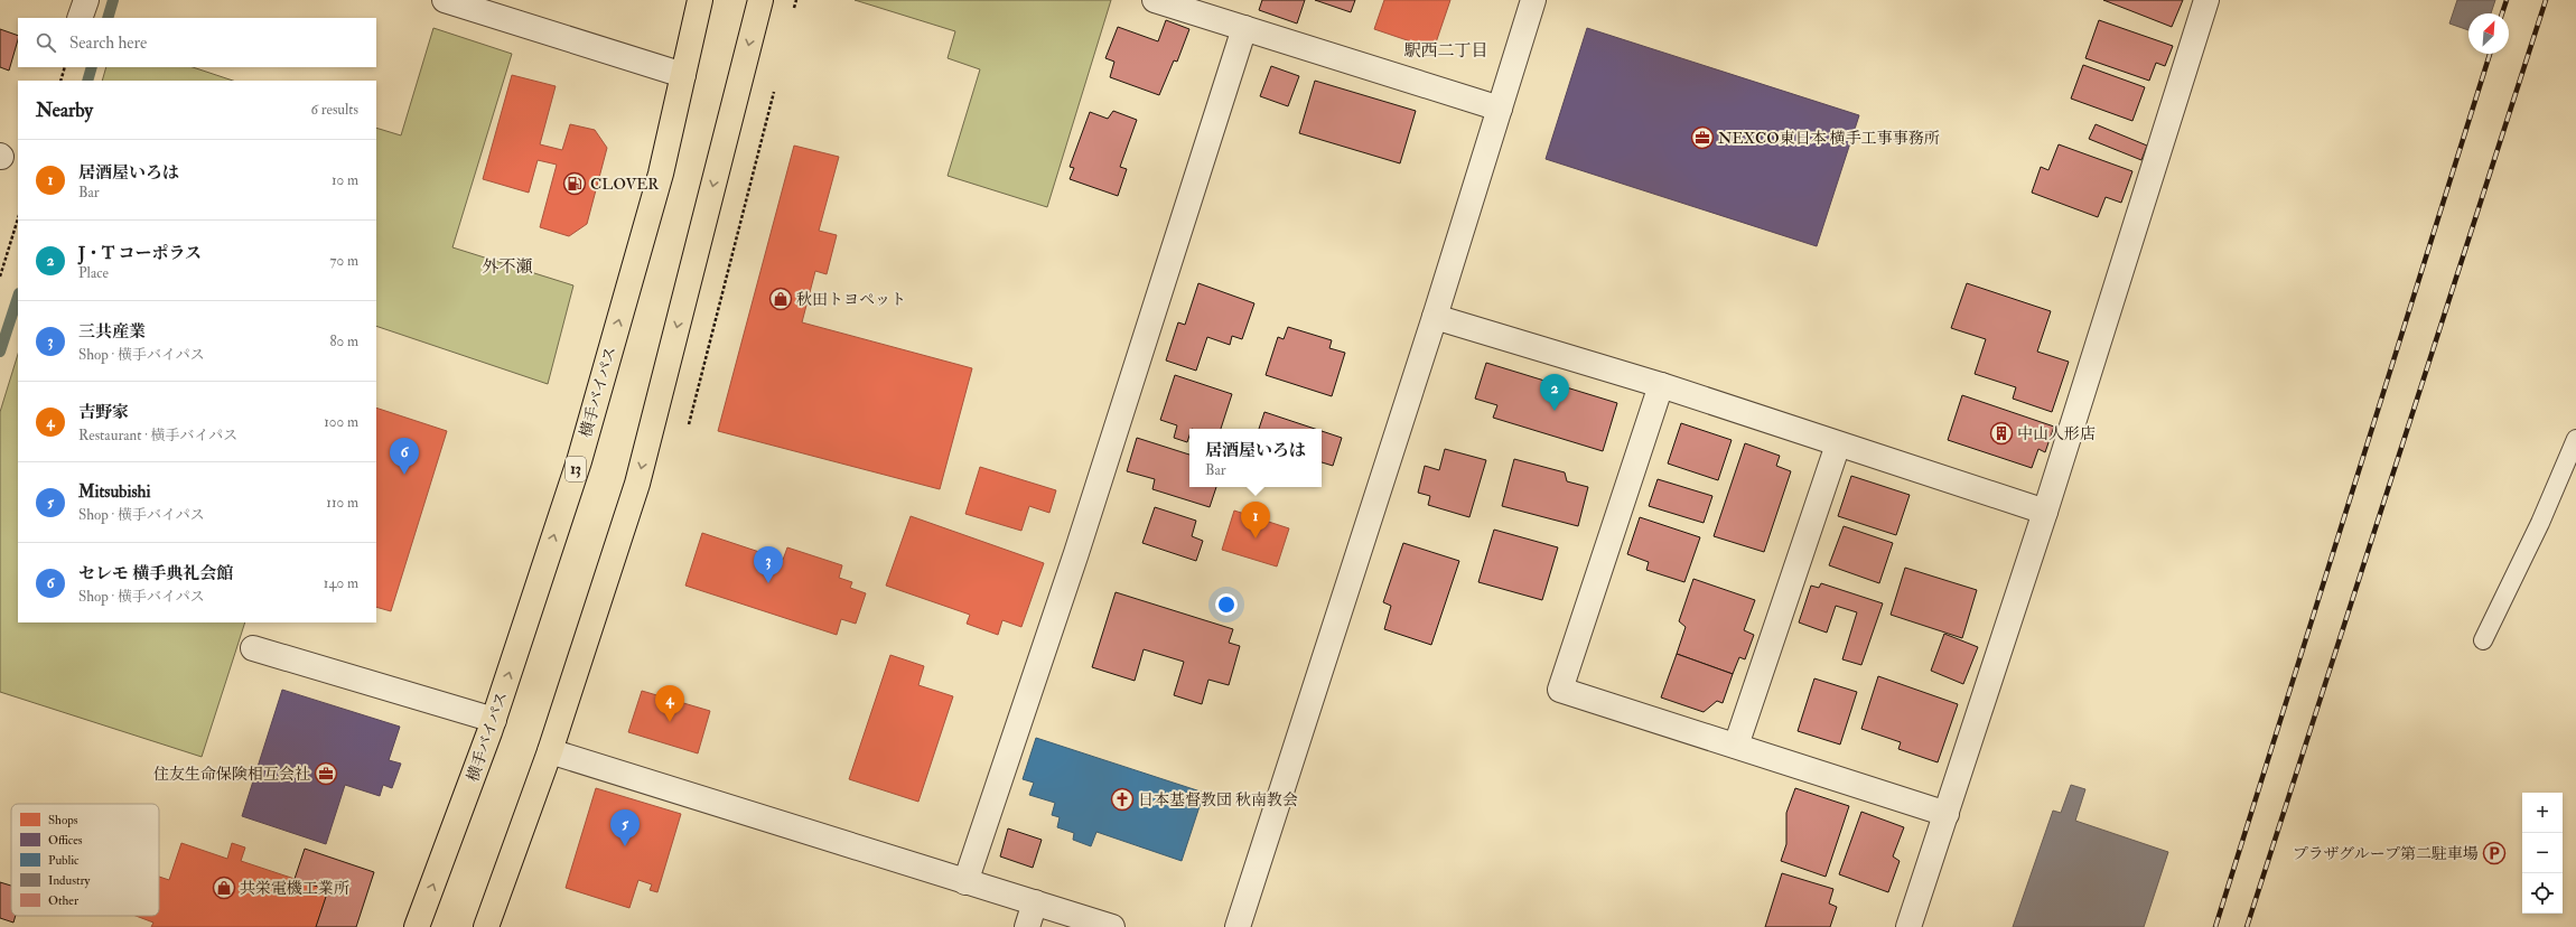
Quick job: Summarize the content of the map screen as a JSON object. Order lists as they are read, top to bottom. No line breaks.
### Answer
{"streets":{"highway":["横手バイパス","13"]},"districts":["駅西二丁目","外不瀬"],"places":{"office":["NEXCO東日本 横手工事事務所","住友生命保険相互会社"],"fuel station":["CLOVER"],"shop":["秋田トヨペット","共栄電機工業所"],"building":["中山人形店"],"church":["日本基督教団 秋南教会"],"parking":["プラザグループ第二駐車場"]},"legend":["Shops","Offices","Public","Industry","Other"],"north":"top right","page":{"search":"Search here","heading":["Nearby","6 results"],"list":[{"mark":"1","name":"居酒屋いろは","note":"Bar","value":"10 m"},{"mark":"2","name":"J・T コーポラス","note":"Place","value":"70 m"},{"mark":"3","name":"三共産業","note":"Shop · 横手バイパス","value":"80 m"},{"mark":"4","name":"吉野家","note":"Restaurant · 横手バイパス","value":"100 m"},{"mark":"5","name":"Mitsubishi","note":"Shop · 横手バイパス","value":"110 m"},{"mark":"6","name":"セレモ 横手典礼会館","note":"Shop · 横手バイパス","value":"140 m"}],"pins":["2","6","1","3","4","5"],"popup":["居酒屋いろは","Bar"],"map_buttons":["+","−"]}}
